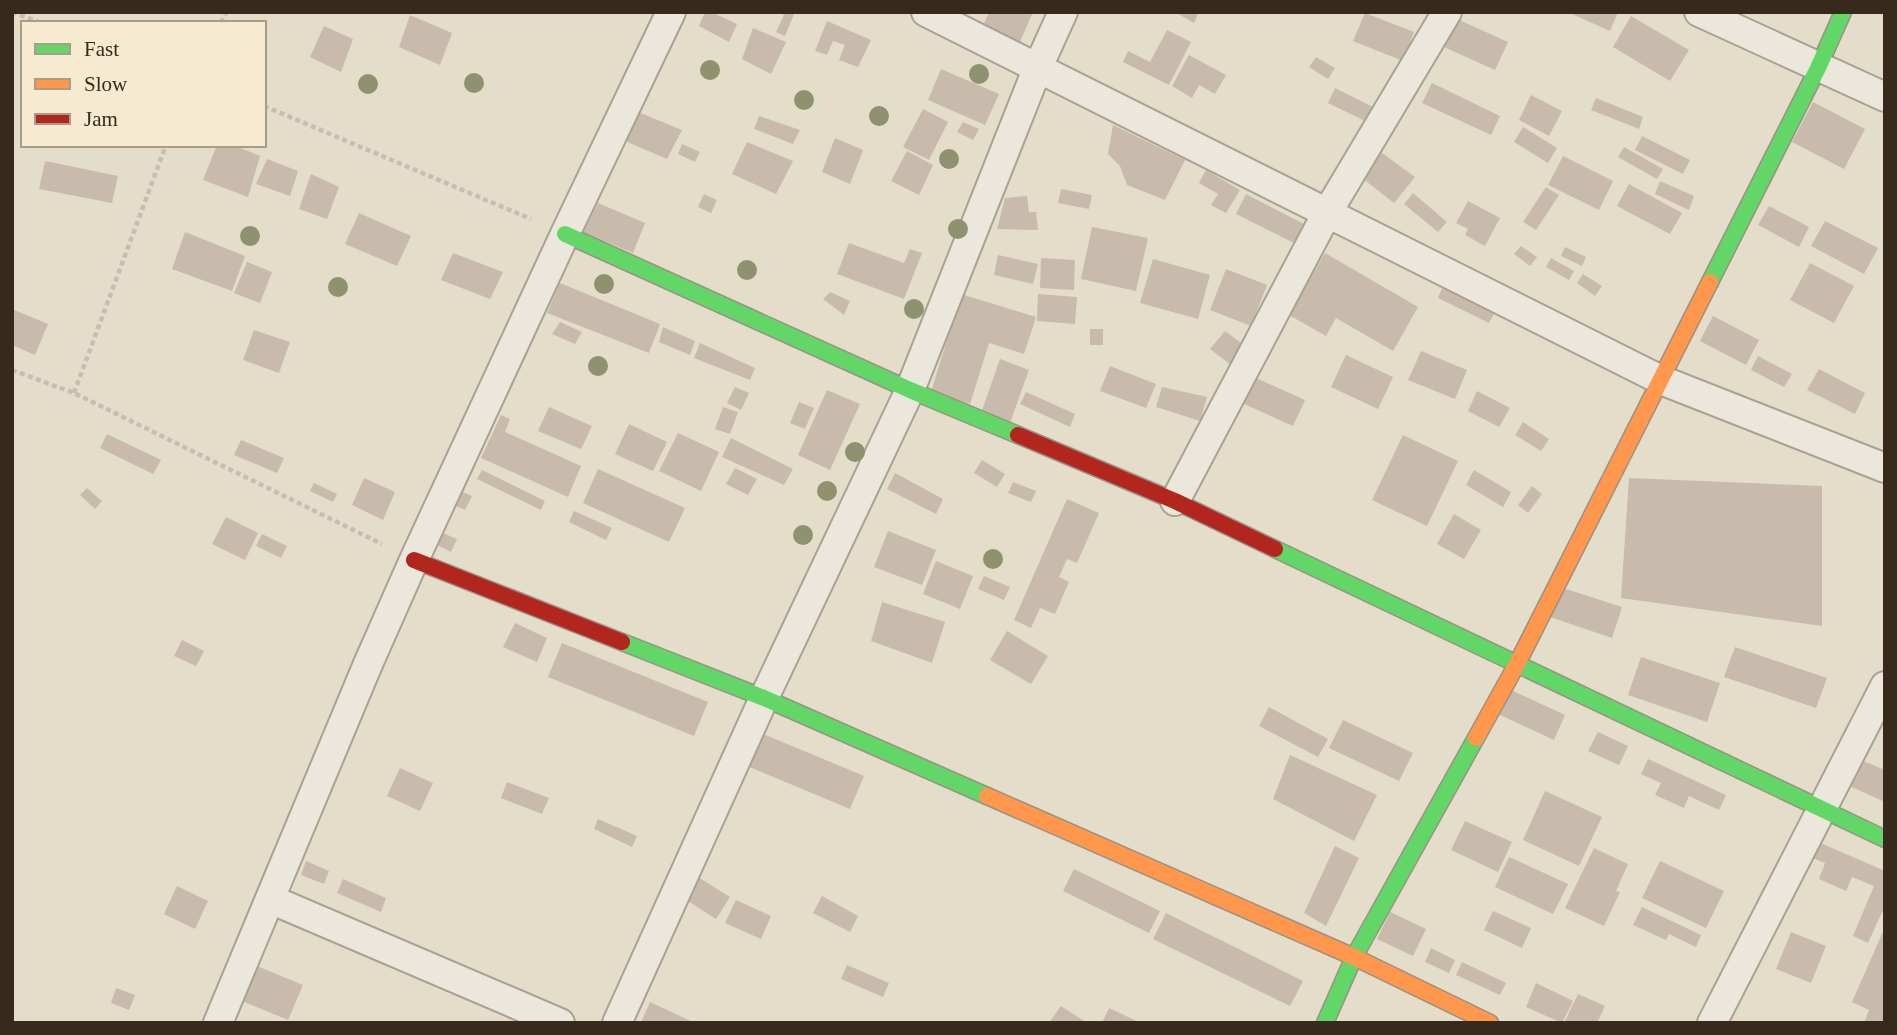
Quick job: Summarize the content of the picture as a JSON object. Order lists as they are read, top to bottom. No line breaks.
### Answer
{"legend":["Fast","Slow","Jam"]}
